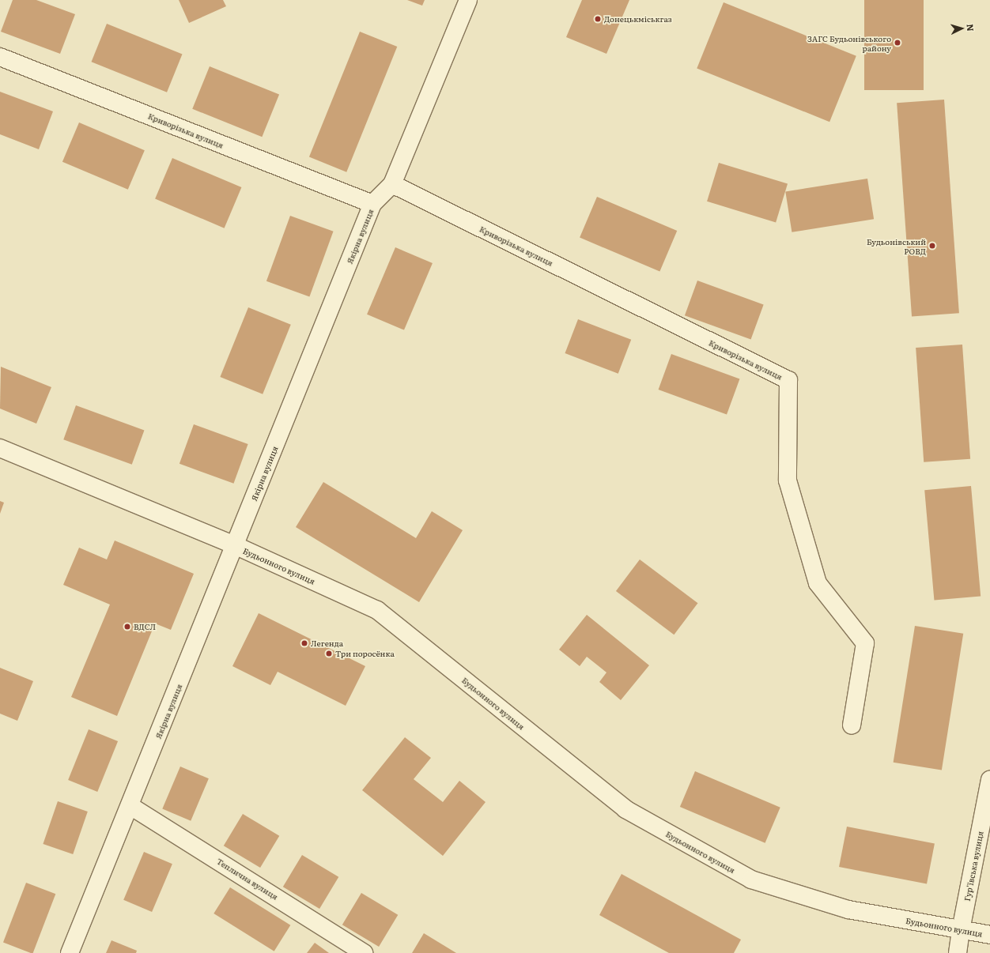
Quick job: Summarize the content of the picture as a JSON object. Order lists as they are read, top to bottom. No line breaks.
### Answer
{"streets":{"street":["Криворізька вулиця","Якірна вулиця","Будьонного вулиця","Гур’ївська вулиця","Теплична вулиця"]},"crossings":[["Криворізька вулиця","Якірна вулиця"],["Якірна вулиця","Будьонного вулиця"],["Якірна вулиця","Теплична вулиця"],["Будьонного вулиця","Гур’ївська вулиця"]],"places":["Донецькміськгаз","ЗАГС Будьонівського району","Будьонівський РОВД","ВДСЛ","Легенда","Три поросёнка"],"north":"right"}
